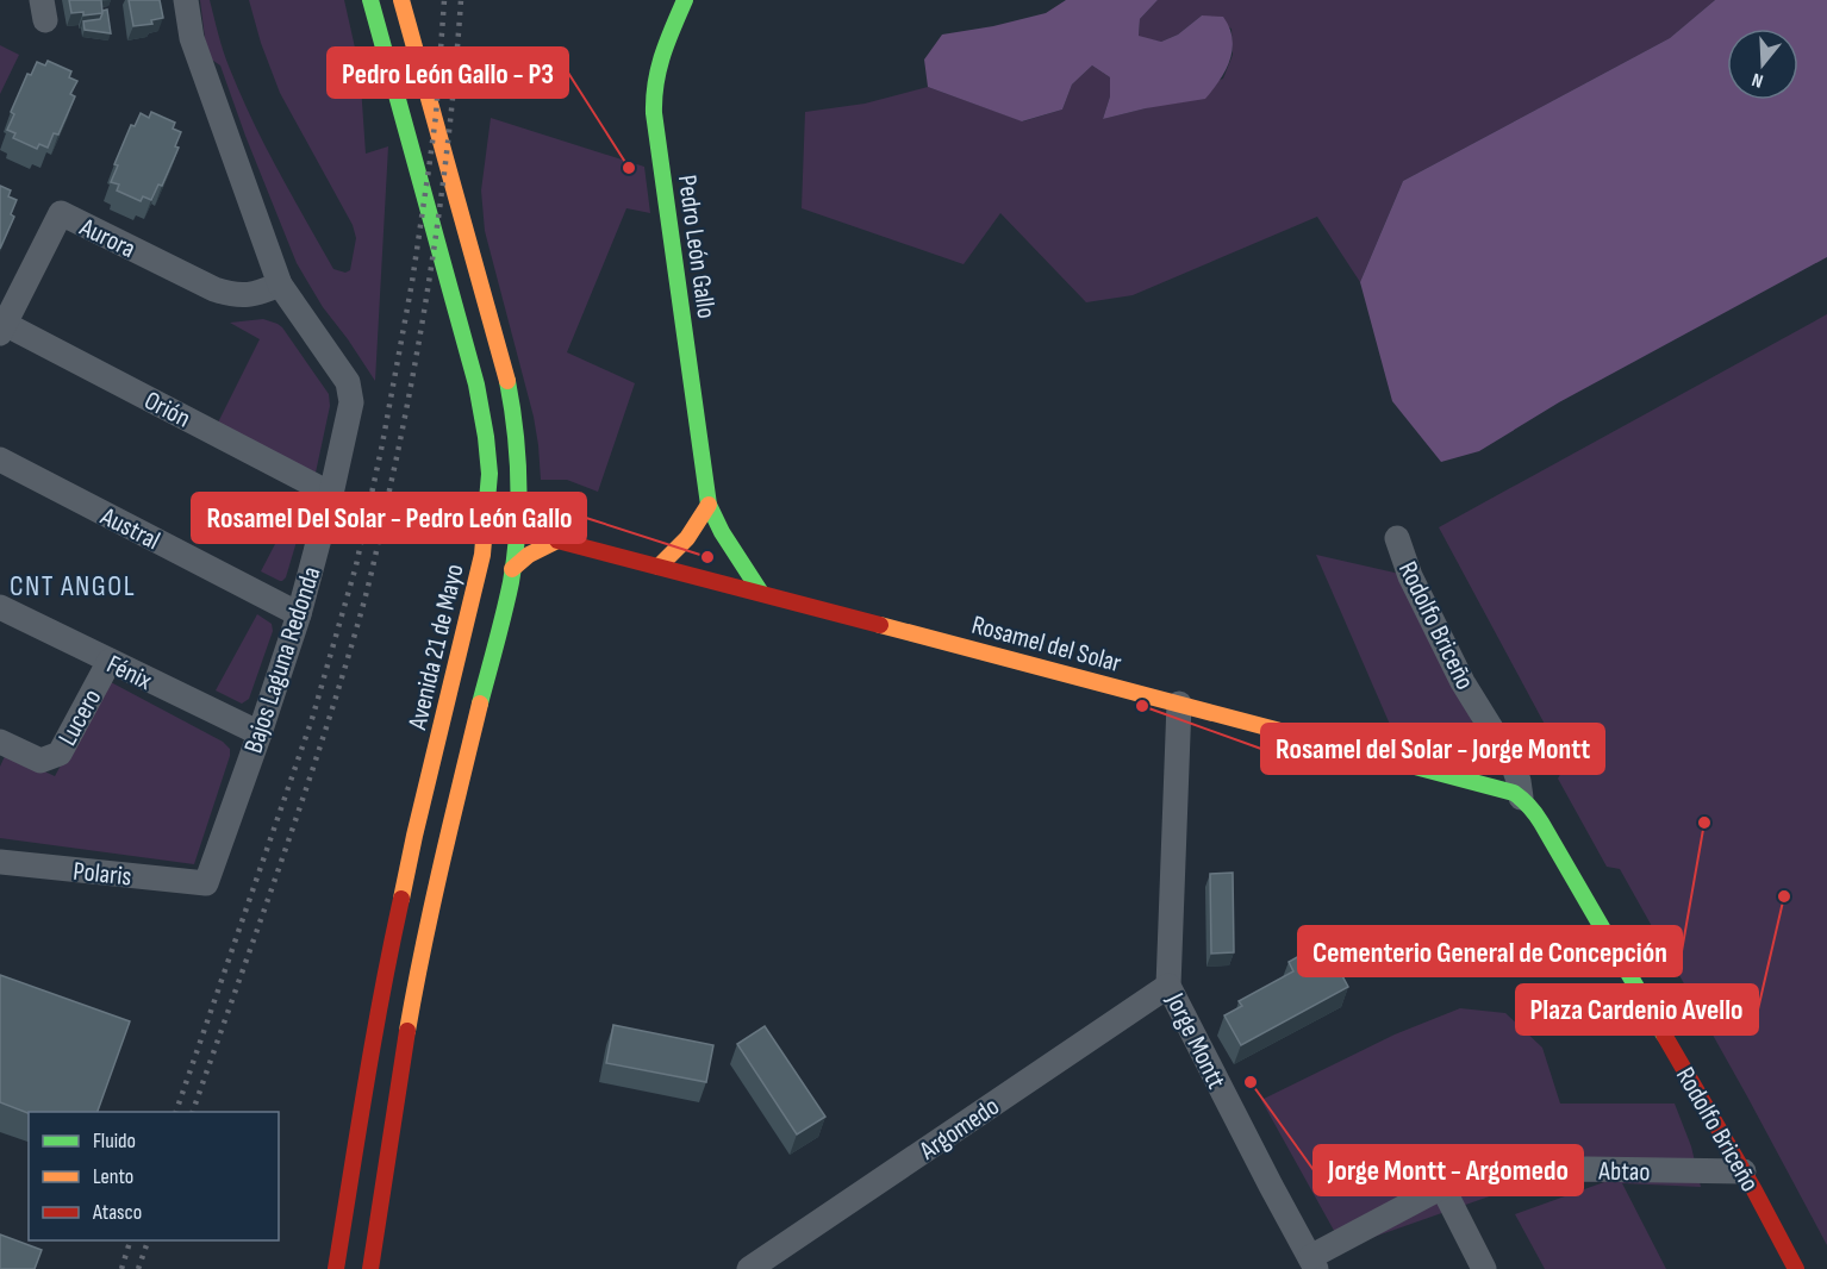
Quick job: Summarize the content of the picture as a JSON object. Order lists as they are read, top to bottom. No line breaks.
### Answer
{"streets":{"main road":["Pedro León Gallo","Rodolfo Briceño","Rosamel del Solar","Avenida 21 de Mayo"],"street":["Aurora","Orión","Austral","Bajos Laguna Redonda","Fénix","Lucero","Polaris","Jorge Montt","Argomedo","Abtao"]},"crossings":[["Aurora","Orión"],["Aurora","Bajos Laguna Redonda"],["Pedro León Gallo","Rosamel del Solar"],["Orión","Bajos Laguna Redonda"],["Austral","Bajos Laguna Redonda"],["Rodolfo Briceño","Rosamel del Solar"],["Rodolfo Briceño","Abtao"],["Rosamel del Solar","Jorge Montt"],["Bajos Laguna Redonda","Fénix"],["Bajos Laguna Redonda","Polaris"],["Fénix","Lucero"],["Jorge Montt","Argomedo"],["Jorge Montt","Abtao"]],"districts":["CNT ANGOL"],"places":["Pedro León Gallo - P3","Rosamel Del Solar - Pedro León Gallo","Rosamel del Solar - Jorge Montt","Cementerio General de Concepción","Plaza Cardenio Avello","Jorge Montt - Argomedo"],"legend":["Fluido","Lento","Atasco"],"north":"bottom"}
